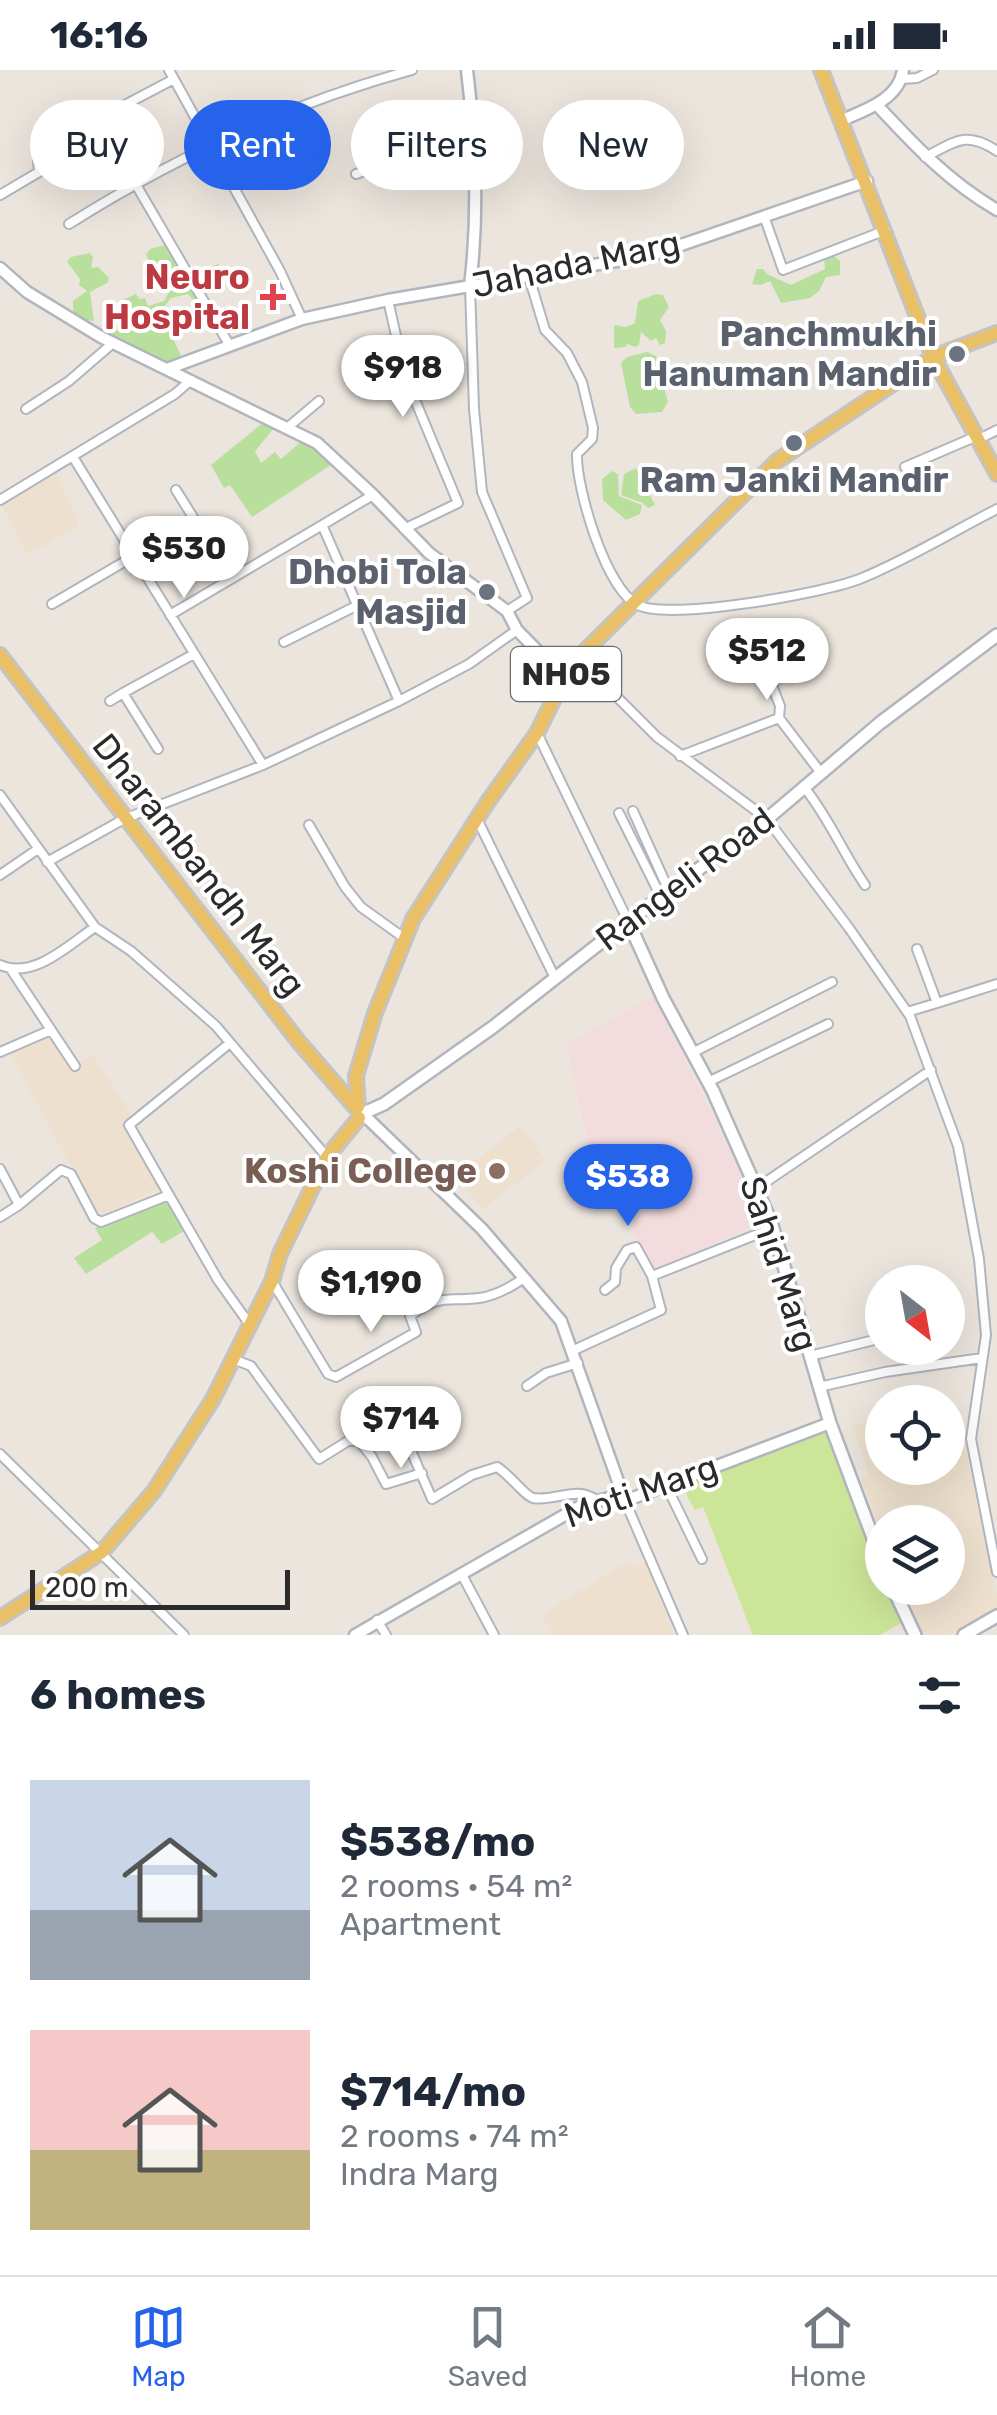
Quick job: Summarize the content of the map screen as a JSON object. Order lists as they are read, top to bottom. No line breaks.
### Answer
{"streets":{"main road":["NH05","Dharambandh Marg","Rangeli Road","Sahid Marg"],"street":["Jahada Marg","Moti Marg"]},"crossings":[["NH05","Dharambandh Marg"],["NH05","Rangeli Road"],["Dharambandh Marg","Rangeli Road"],["Rangeli Road","Sahid Marg"],["Sahid Marg","Moti Marg"]],"places":{"health":["Neuro Hospital"],"other":["Panchmukhi Hanuman Mandir","Ram Janki Mandir","Dhobi Tola Masjid","Koshi College"]},"scale_bar":"200 m","north":"bottom right","page":{"status":"16:16","chip":["Buy","Rent","Filters","New"],"price":["$918","$530","$512","$538","$1,190","$714"],"scale":"200 m","heading":"6 homes","list":[{"name":"$538/mo","note":"2 rooms · 54 m² · Apartment"},{"name":"$714/mo","note":"2 rooms · 74 m² · Indra Marg"}],"tabs":["Map","Saved","Home"]}}
